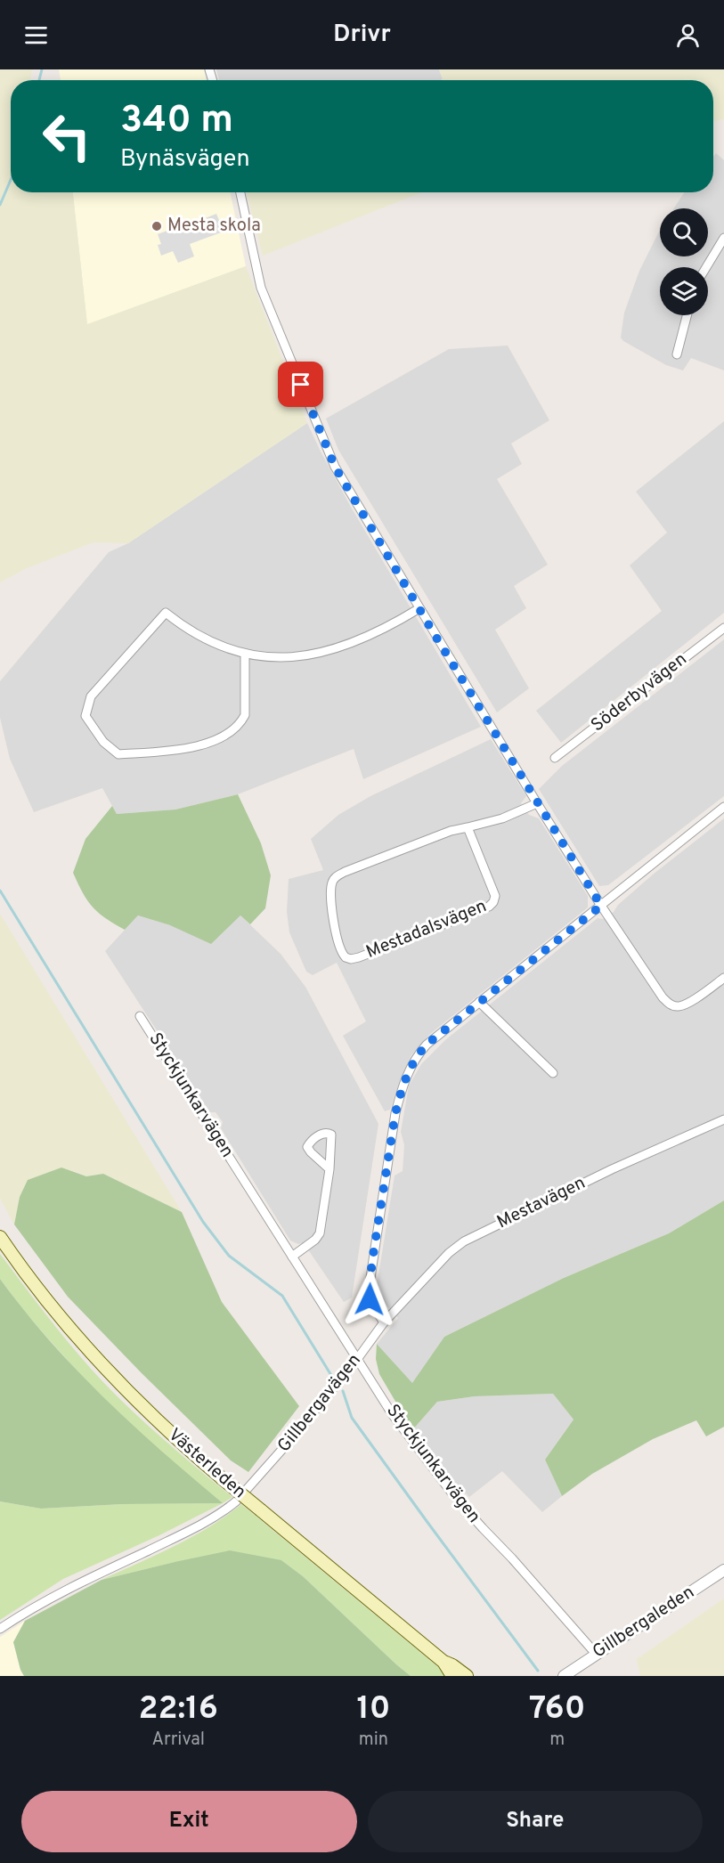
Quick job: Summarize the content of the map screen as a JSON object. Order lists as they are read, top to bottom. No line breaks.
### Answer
{"streets":{"main road":["Västerleden"],"street":["Söderbyvägen","Mestadalsvägen","Styckjunkarvägen","Mestavägen","Gillbergavägen","Gillbergaleden"]},"crossings":[["Styckjunkarvägen","Gillbergavägen"],["Styckjunkarvägen","Gillbergaleden"],["Mestavägen","Gillbergavägen"]],"places":["Mesta skola"],"page":{"header":"Drivr","turn":["340 m","Bynäsvägen"],"eta":["22:16","Arrival","10","min","760","m"],"buttons":["Exit","Share"]}}
